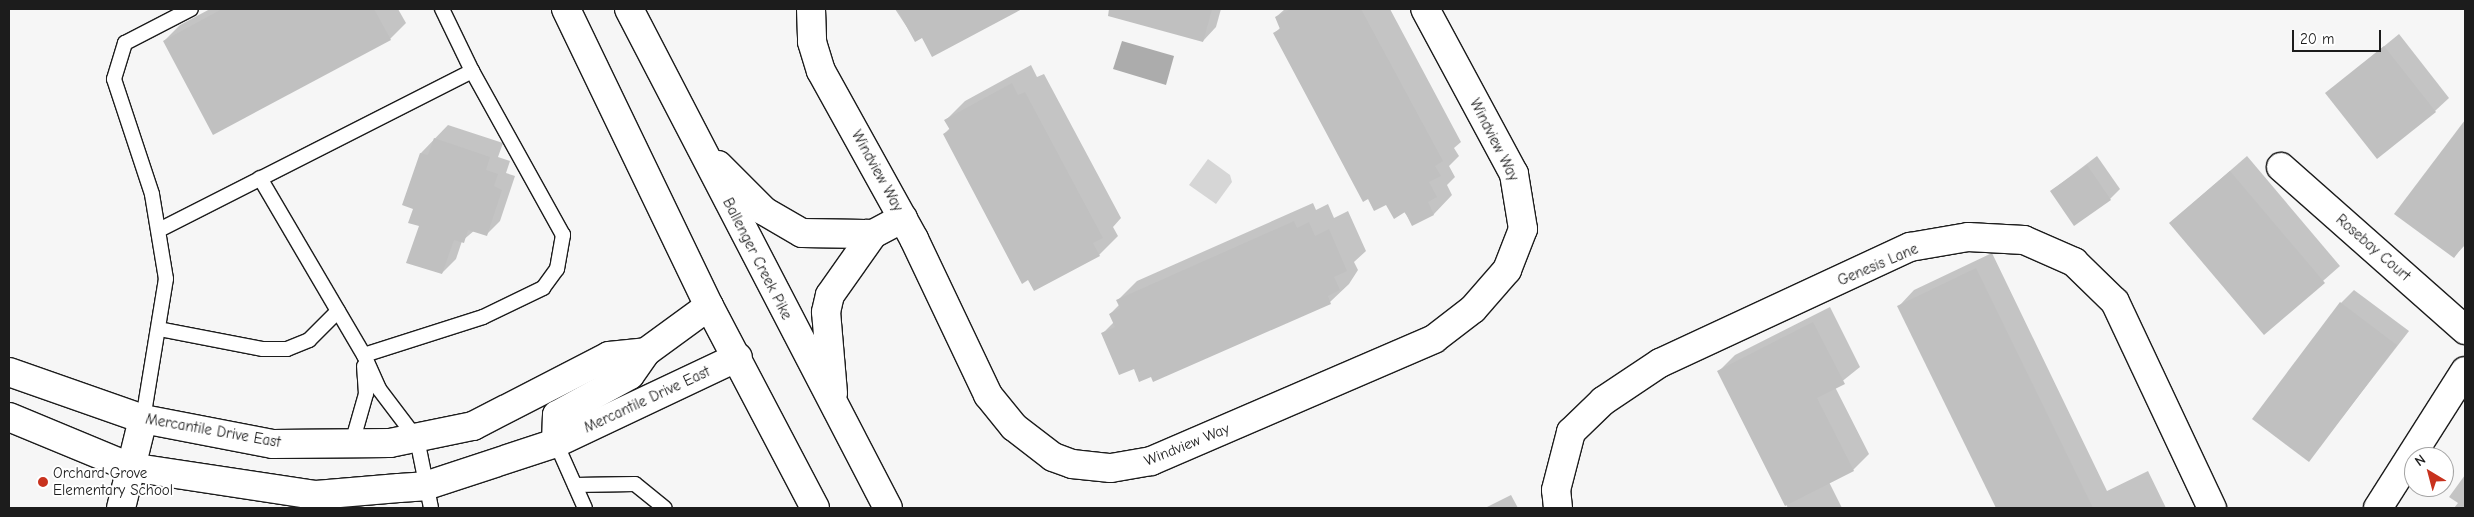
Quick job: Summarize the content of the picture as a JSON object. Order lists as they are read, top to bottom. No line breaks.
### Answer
{"streets":{"street":["Windview Way","Rosebay Court","Ballenger Creek Pike","Genesis Lane","Mercantile Drive East"]},"places":["Orchard Grove Elementary School"],"scale_bar":"20 m","north":"top left"}
